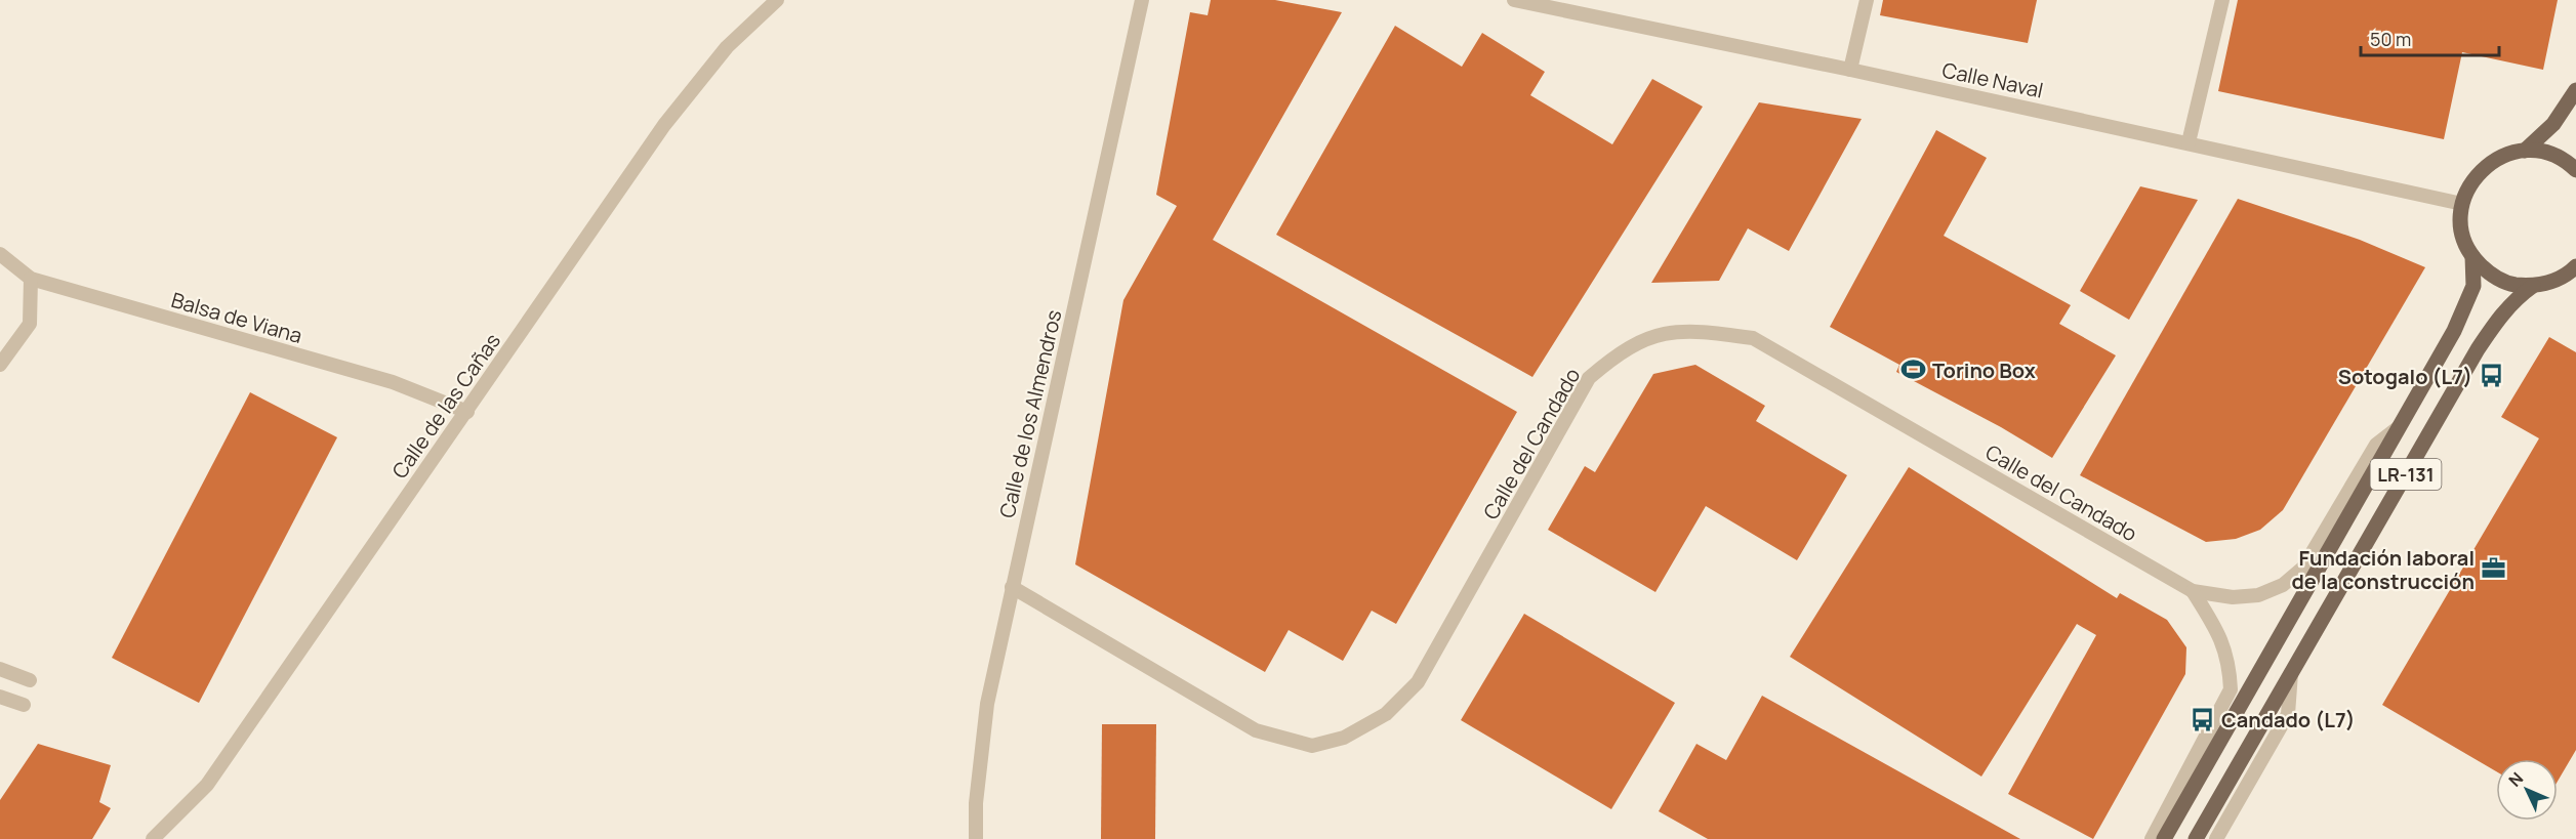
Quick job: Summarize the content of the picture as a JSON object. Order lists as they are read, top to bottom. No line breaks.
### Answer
{"streets":{"main road":["LR-131"],"street":["Calle Naval","Balsa de Viana","Calle de las Cañas","Calle de los Almendros","Calle del Candado"]},"crossings":[["Balsa de Viana","Calle de las Cañas"],["Calle de los Almendros","Calle del Candado"],["Calle del Candado","LR-131"]],"places":{"sports":["Torino Box"],"bus stop":["Sotogalo (L7)","Candado (L7)"],"office":["Fundación laboral de la construcción"]},"scale_bar":"50 m","north":"top left"}
